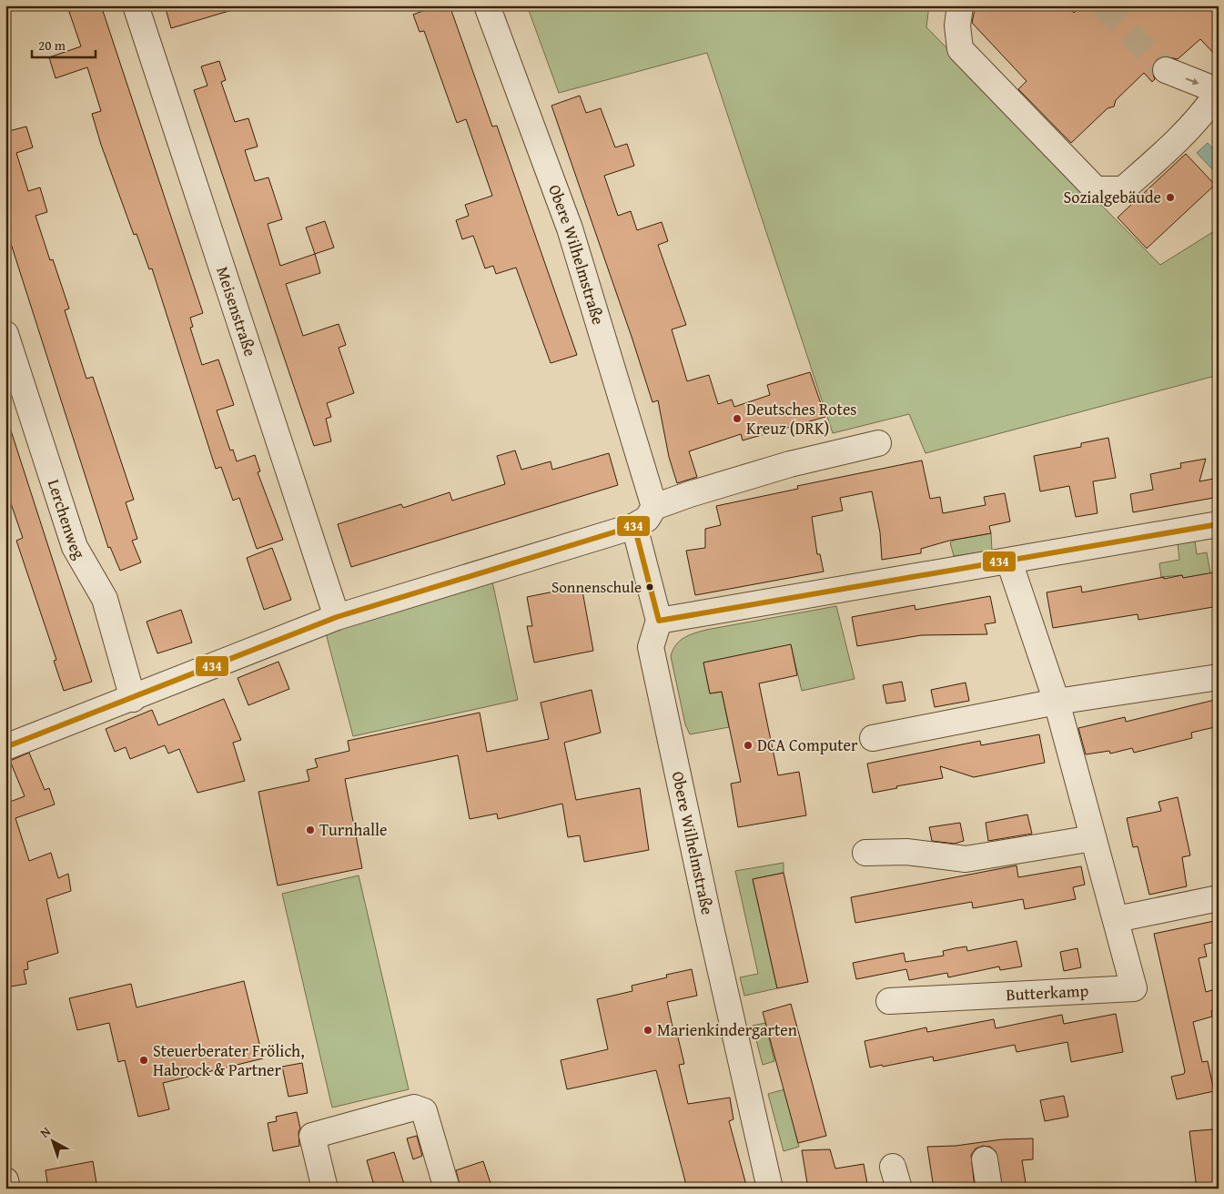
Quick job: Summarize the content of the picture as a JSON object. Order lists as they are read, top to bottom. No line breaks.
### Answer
{"streets":{"street":["Obere Wilhelmstraße","Meisenstraße","Lerchenweg","Butterkamp"]},"places":["Sozialgebäude","Deutsches Rotes Kreuz (DRK)","Sonnenschule","DCA Computer","Turnhalle","Marienkindergarten","Steuerberater Frölich, Habrock & Partner"],"lines":["transit line 434"],"scale_bar":"20 m","north":"top left"}
